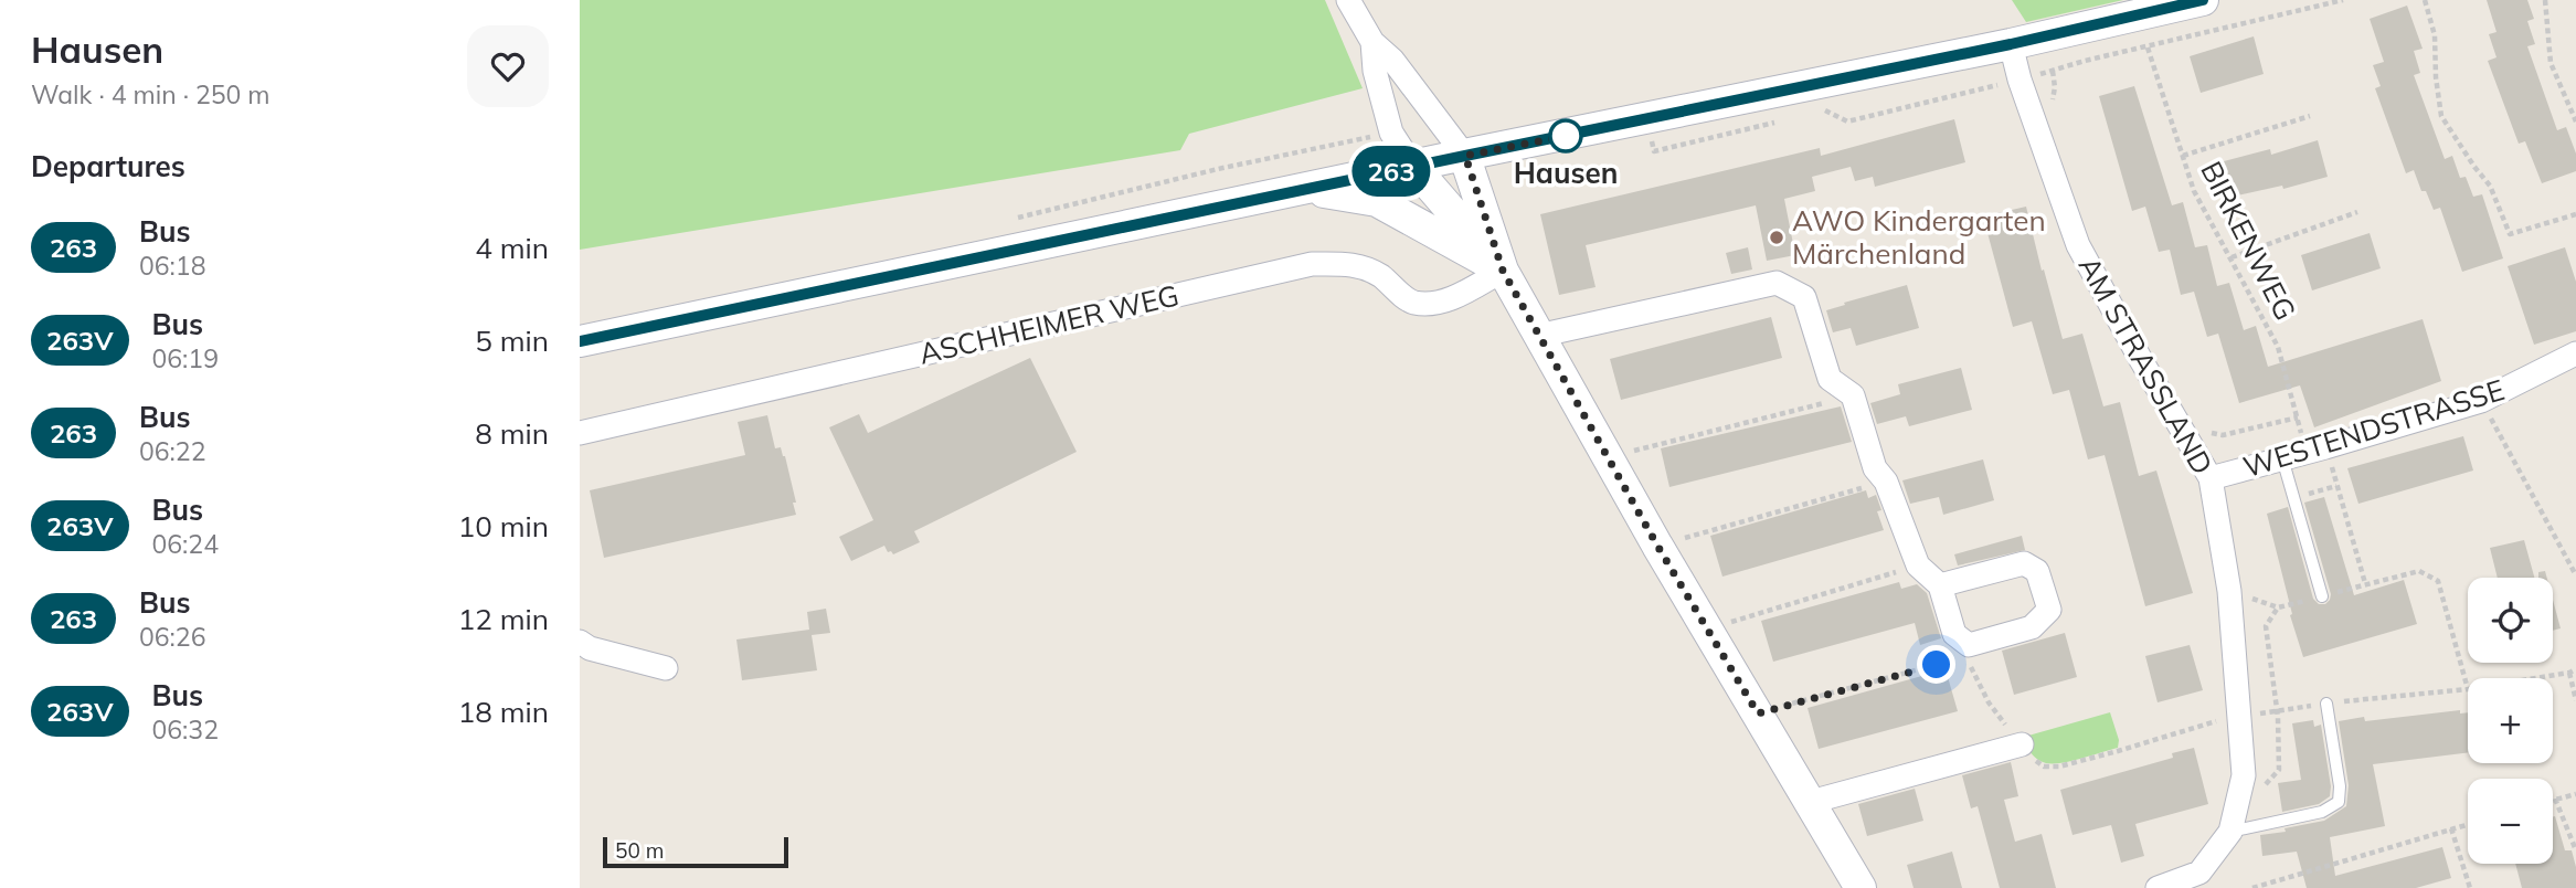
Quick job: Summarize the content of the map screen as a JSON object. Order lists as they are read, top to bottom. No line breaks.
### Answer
{"streets":{"street":["ASCHHEIMER WEG","AM STRASSLAND","WESTENDSTRASSE"],"path":["BIRKENWEG"]},"crossings":[["BIRKENWEG","WESTENDSTRASSE"],["AM STRASSLAND","WESTENDSTRASSE"]],"places":["Hausen","AWO Kindergarten Märchenland"],"lines":["bus line 263"],"scale_bar":"50 m","page":{"heading":[["Hausen","Walk · 4 min · 250 m"],"Departures"],"on_map":"263","list":[{"mark":"263","name":"Bus","note":"06:18","value":"4 min"},{"mark":"263V","name":"Bus","note":"06:19","value":"5 min"},{"mark":"263","name":"Bus","note":"06:22","value":"8 min"},{"mark":"263V","name":"Bus","note":"06:24","value":"10 min"},{"mark":"263","name":"Bus","note":"06:26","value":"12 min"},{"mark":"263V","name":"Bus","note":"06:32","value":"18 min"}],"map_buttons":["+","−"],"scale":"50 m"}}
